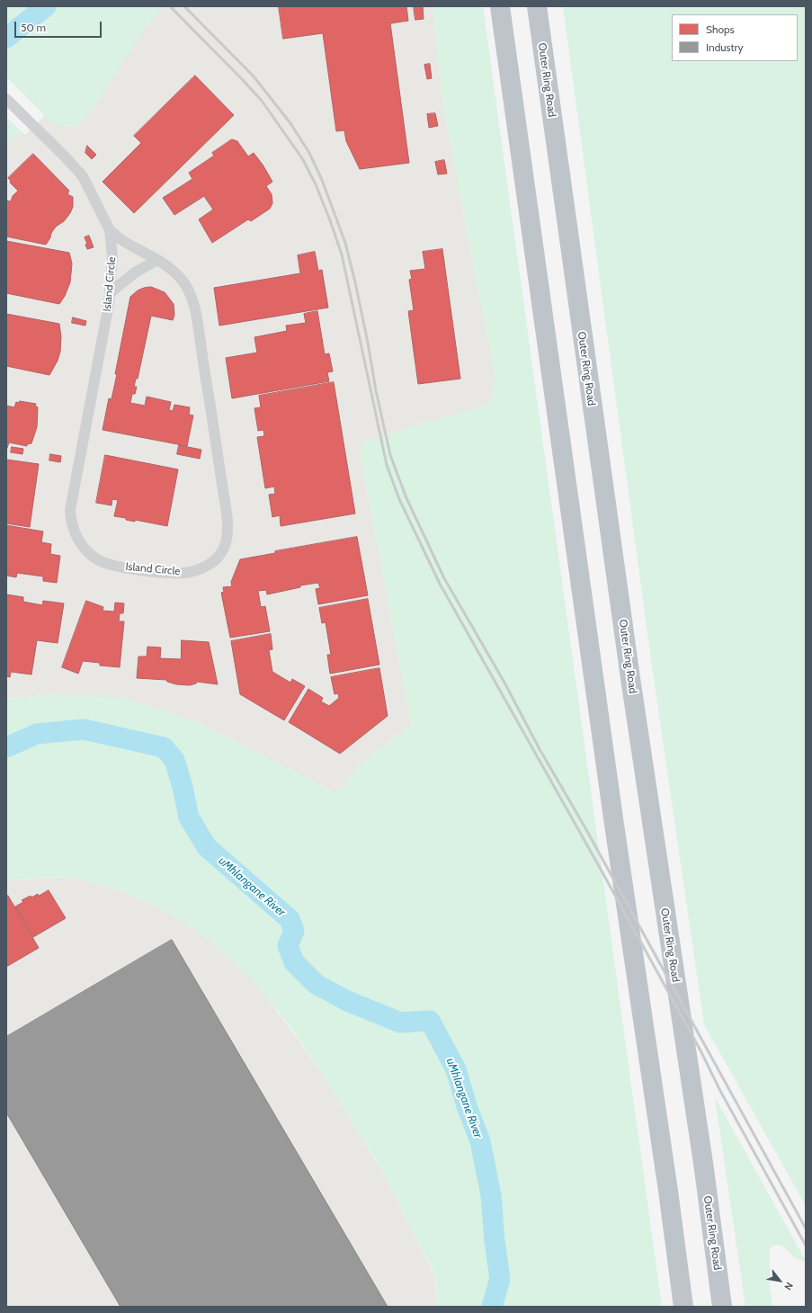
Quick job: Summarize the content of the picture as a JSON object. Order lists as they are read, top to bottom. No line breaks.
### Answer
{"streets":{"highway":["Outer Ring Road"],"street":["Island Circle"]},"water":["uMhlangane River"],"legend":["Shops","Industry"],"scale_bar":"50 m","north":"bottom right"}
